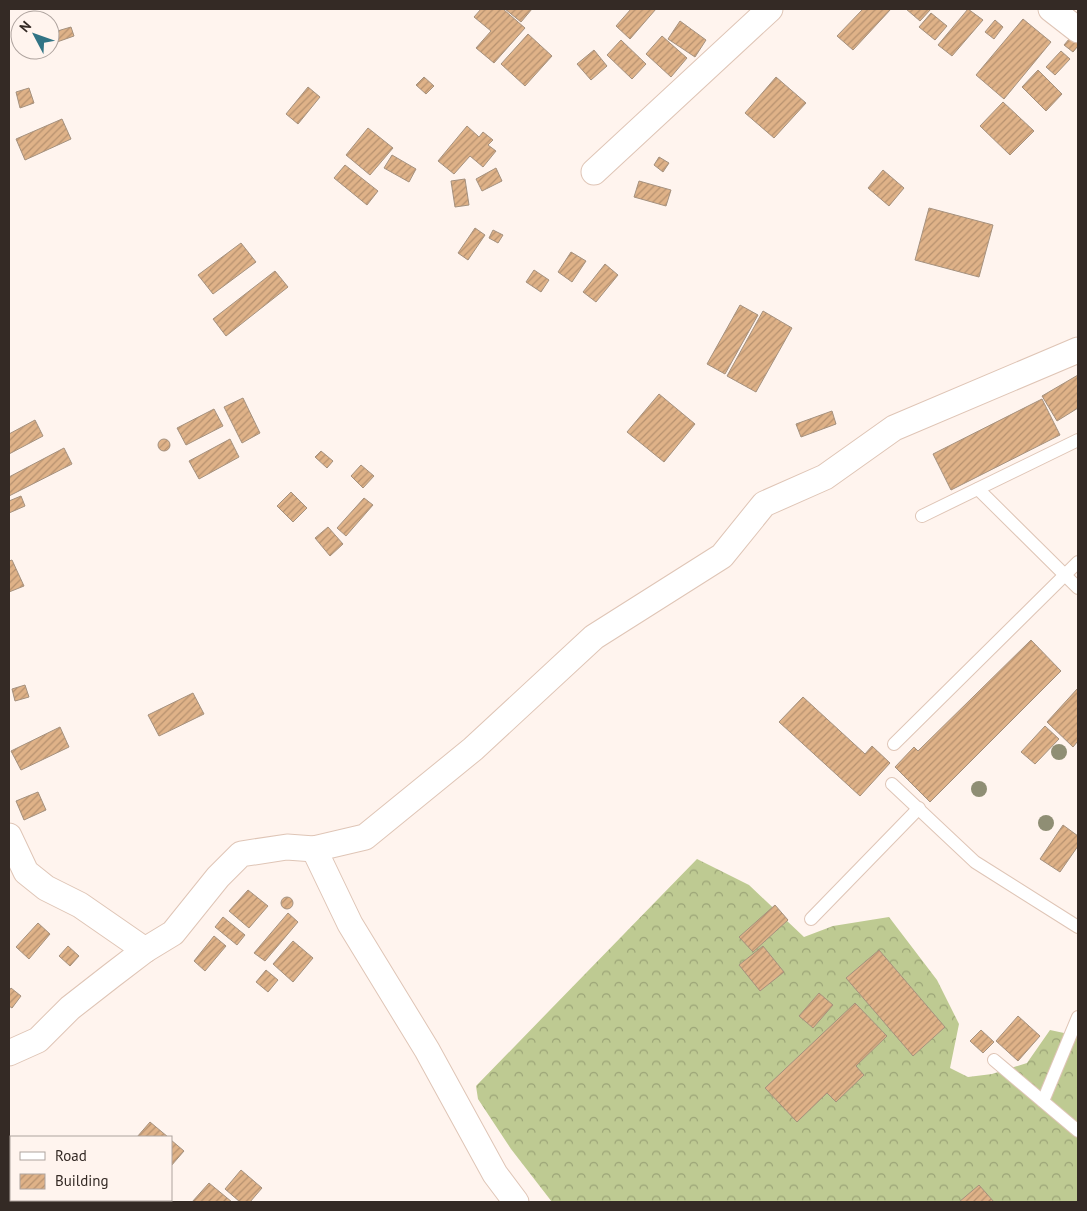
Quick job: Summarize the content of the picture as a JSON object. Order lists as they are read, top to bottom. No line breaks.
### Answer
{"legend":["Road","Building"],"north":"top left"}
